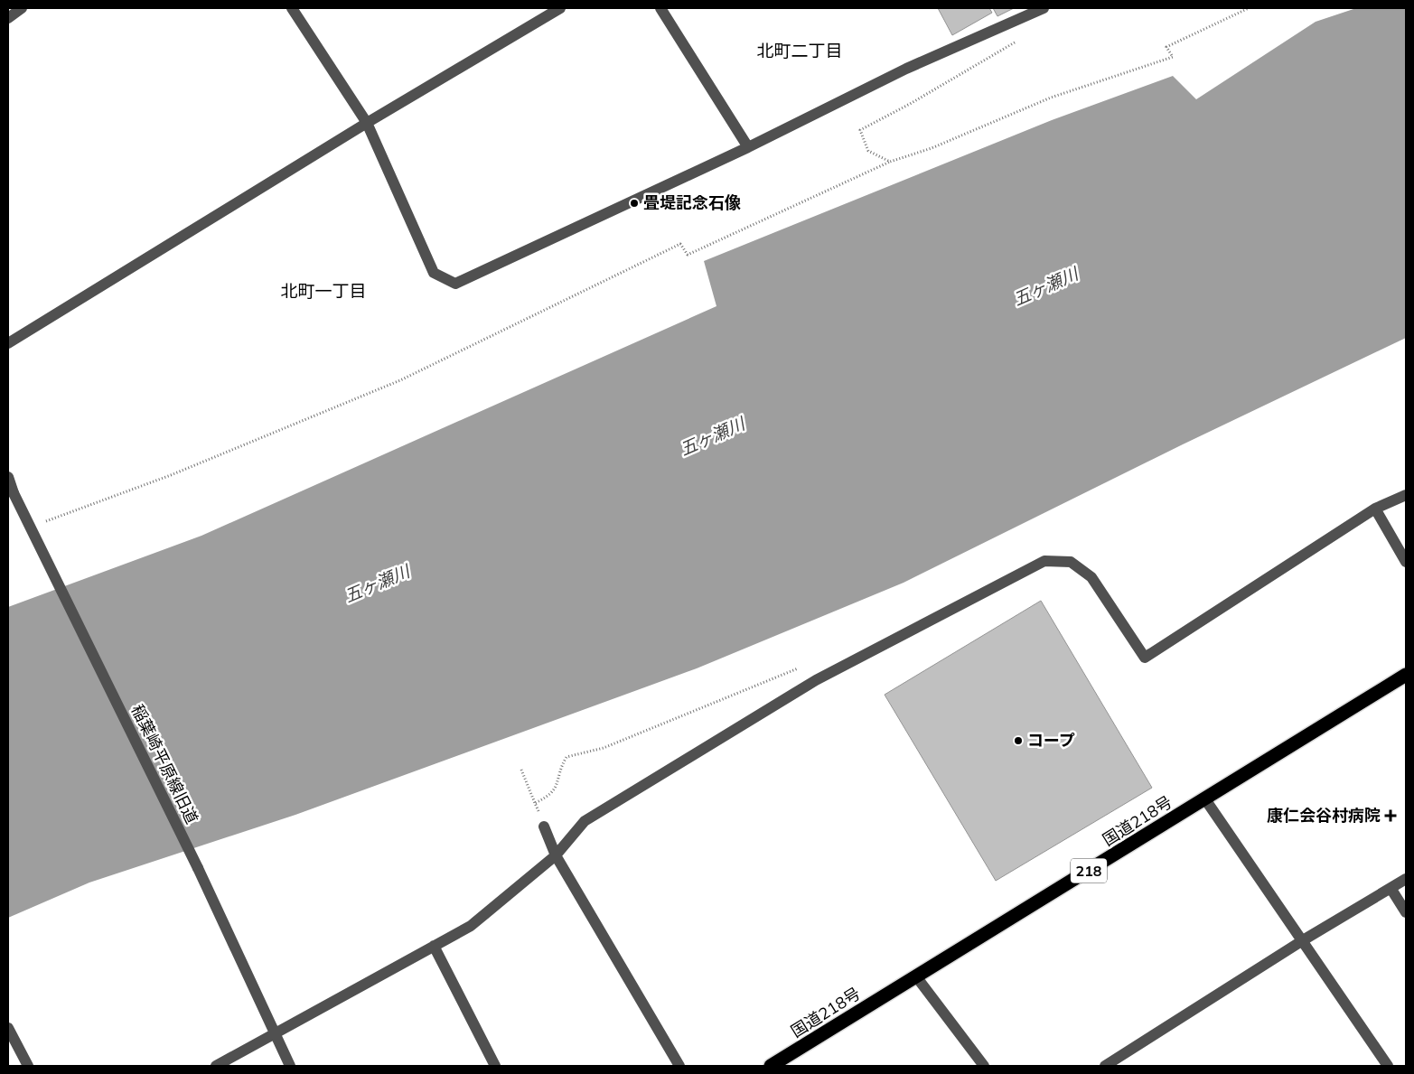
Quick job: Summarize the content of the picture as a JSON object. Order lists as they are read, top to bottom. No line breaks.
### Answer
{"streets":{"highway":["国道218号","218"],"street":["稲葉崎平原線旧道"]},"districts":["北町二丁目","北町一丁目"],"water":["五ヶ瀬川"],"places":{"other":["畳堤記念石像","コープ"],"health":["康仁会谷村病院"]}}
